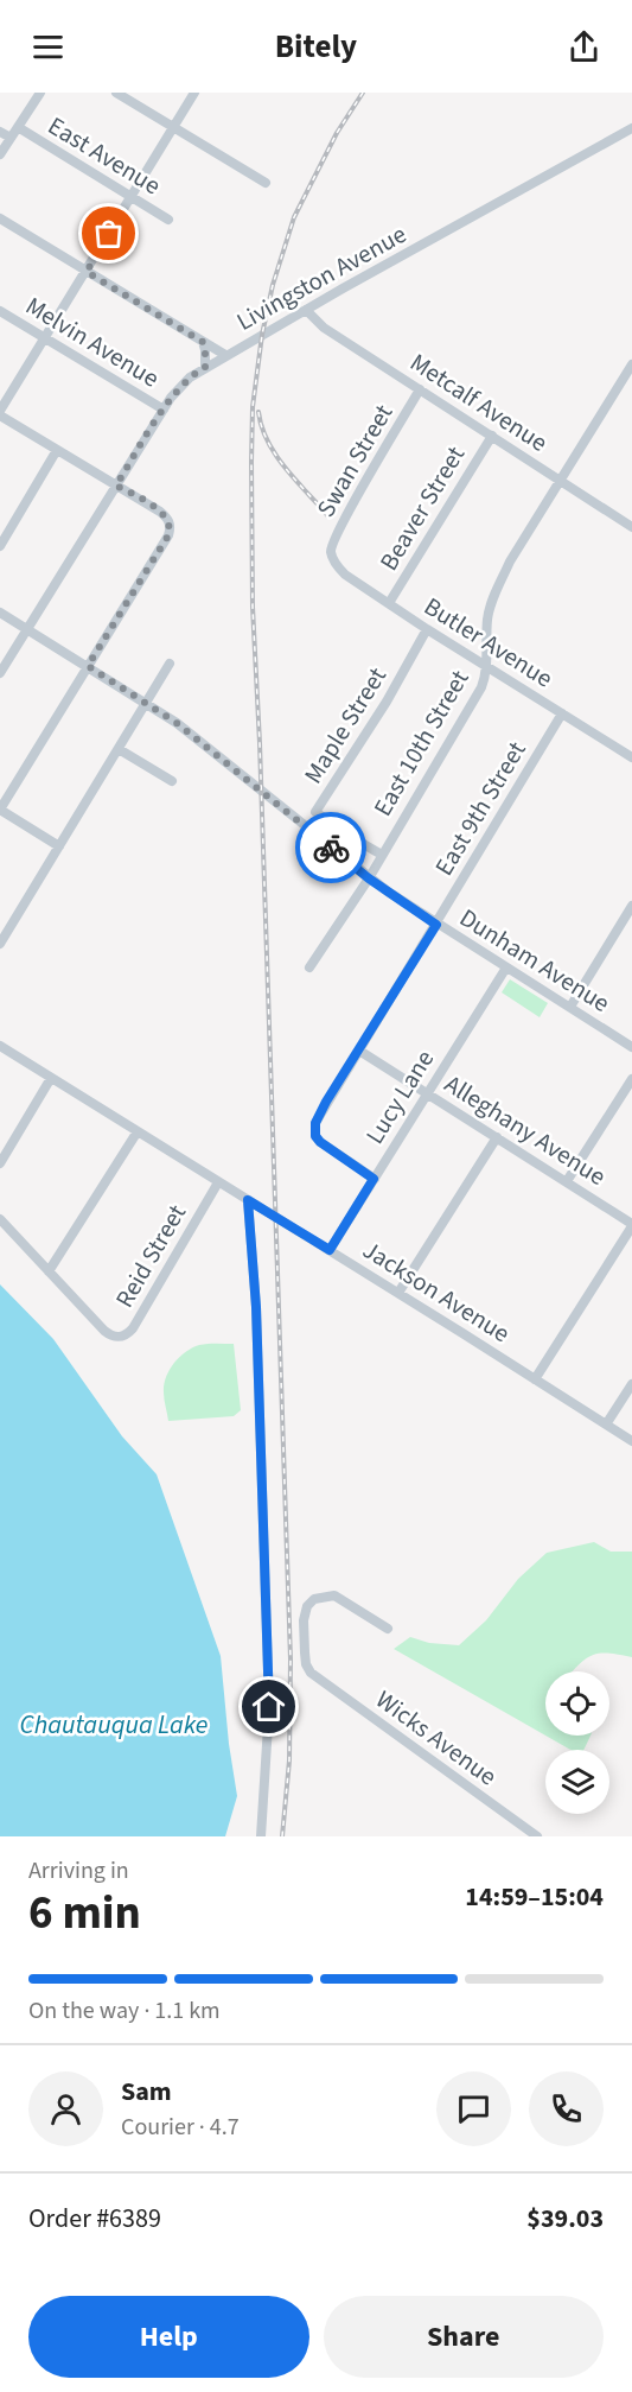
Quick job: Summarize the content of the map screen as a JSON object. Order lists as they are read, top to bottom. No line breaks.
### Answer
{"streets":{"street":["East Avenue","Livingston Avenue","Melvin Avenue","Metcalf Avenue","Swan Street","Beaver Street","Butler Avenue","Maple Street","East 10th Street","East 9th Street","Dunham Avenue","Lucy Lane","Alleghany Avenue","Reid Street","Jackson Avenue","Wicks Avenue"]},"crossings":[["Livingston Avenue","Melvin Avenue"],["Livingston Avenue","Metcalf Avenue"],["Livingston Avenue","Dunham Avenue"],["Metcalf Avenue","Swan Street"],["Metcalf Avenue","Beaver Street"],["Metcalf Avenue","East 10th Street"],["Swan Street","Butler Avenue"],["Beaver Street","Butler Avenue"],["Butler Avenue","Maple Street"],["Butler Avenue","East 10th Street"],["Butler Avenue","East 9th Street"],["Maple Street","East 10th Street"],["East 10th Street","Dunham Avenue"],["East 9th Street","Dunham Avenue"],["East 9th Street","Lucy Lane"],["East 9th Street","Alleghany Avenue"],["Dunham Avenue","Lucy Lane"],["Lucy Lane","Alleghany Avenue"],["Lucy Lane","Jackson Avenue"],["Reid Street","Jackson Avenue"]],"water":["Chautauqua Lake"],"page":{"header":"Bitely","heading":["6 min","Arriving in","14:59–15:04"],"panel":["Sam","Courier · 4.7","Order #6389","$39.03"],"bar":"On the way · 1.1 km","buttons":["Help","Share"]}}
